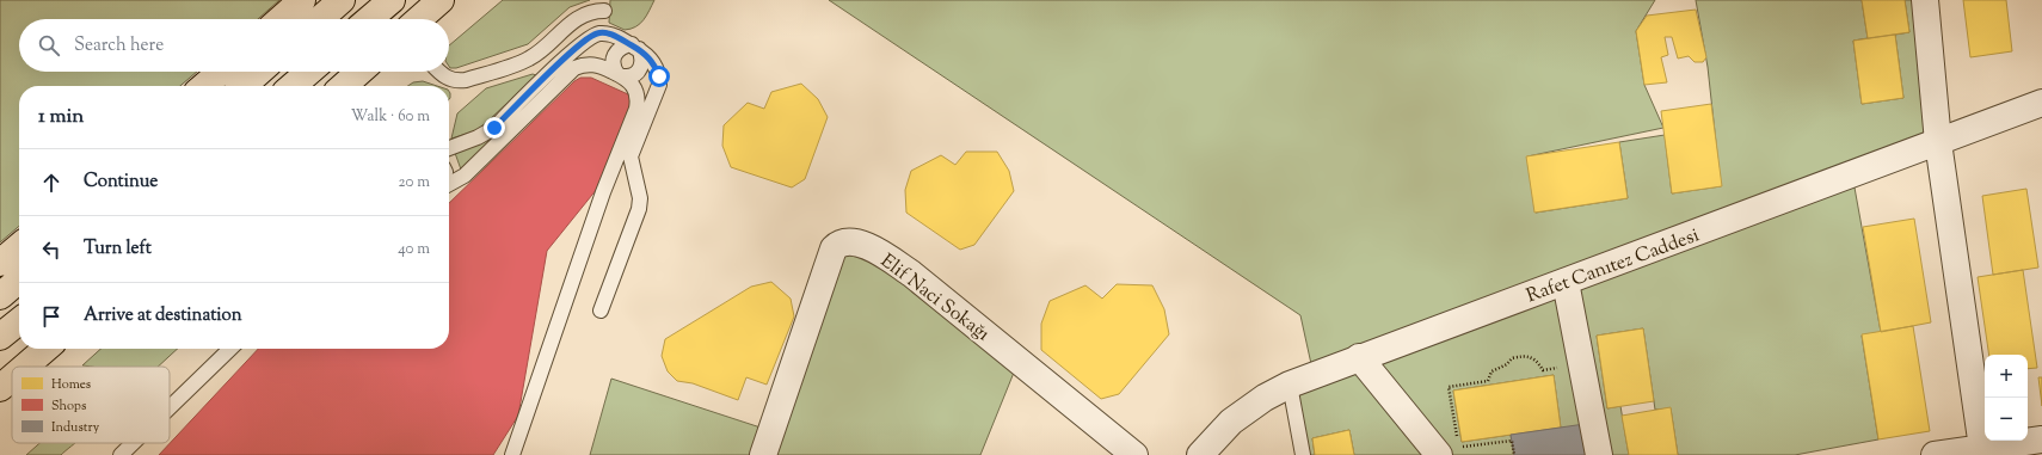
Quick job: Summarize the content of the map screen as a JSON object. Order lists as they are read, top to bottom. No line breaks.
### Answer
{"streets":{"street":["Rafet Canıtez Caddesi","Elif Naci Sokağı"]},"legend":["Homes","Shops","Industry"],"page":{"search":"Search here","heading":["1 min","Walk · 60 m"],"list":[["Continue","20 m"],["Turn left","40 m"],"Arrive at destination"],"map_buttons":["+","−"]}}
